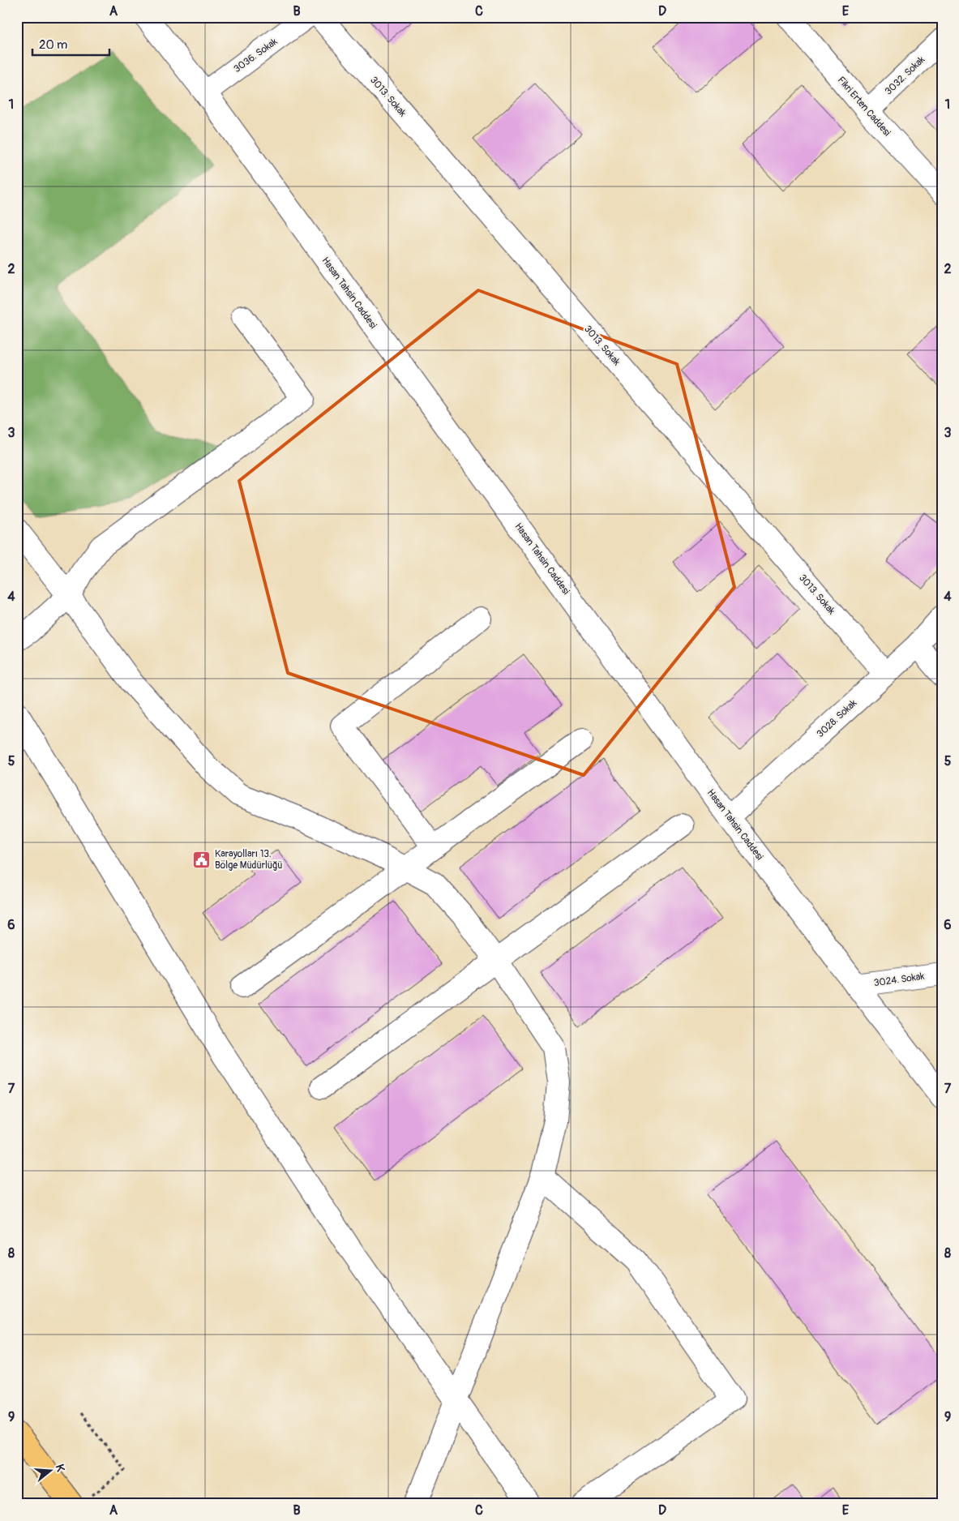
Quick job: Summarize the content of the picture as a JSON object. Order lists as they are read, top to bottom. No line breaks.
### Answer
{"streets":{"street":["3036. Sokak","3032. Sokak","3013. Sokak","Fikri Erten Caddesi","Hasan Tahsin Caddesi","3028. Sokak","3024. Sokak"]},"crossings":[["3036. Sokak","Hasan Tahsin Caddesi"],["3032. Sokak","Fikri Erten Caddesi"],["3013. Sokak","3028. Sokak"],["Hasan Tahsin Caddesi","3028. Sokak"],["Hasan Tahsin Caddesi","3024. Sokak"]],"places":{"public building":["Karayolları 13. Bölge Müdürlüğü"]},"scale_bar":"20 m","north":"right","grid":{"columns":["A","B","C","D","E"],"rows":["1","2","3","4","5","6","7","8","9"]}}
